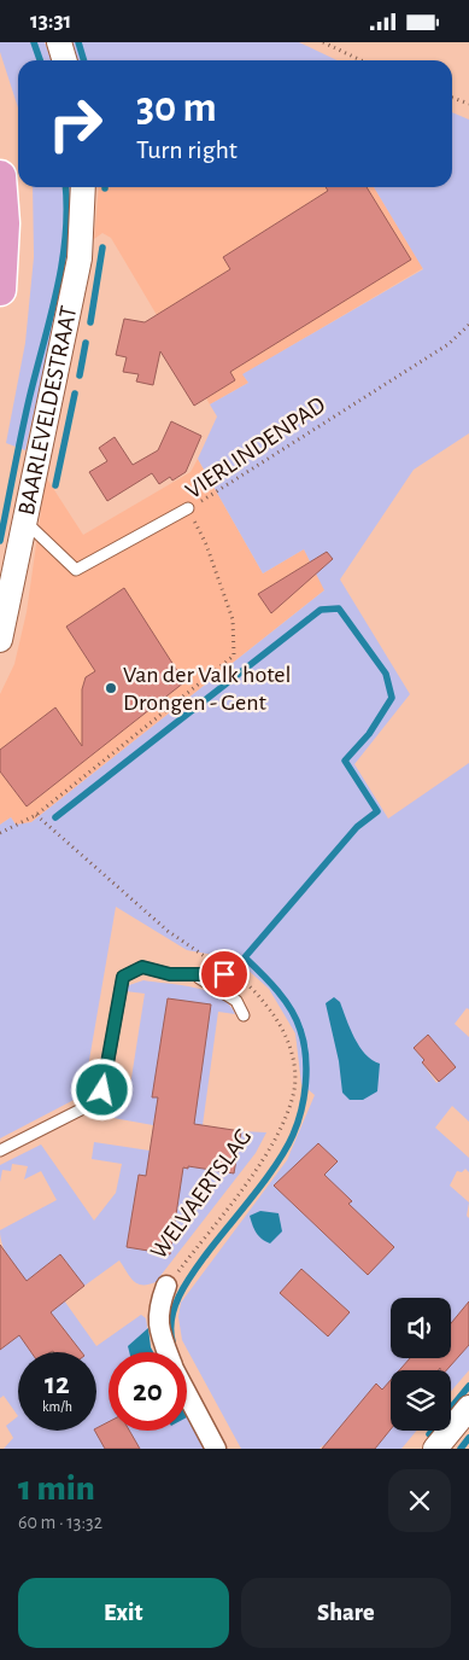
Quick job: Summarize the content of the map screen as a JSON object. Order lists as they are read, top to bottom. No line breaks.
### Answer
{"streets":{"street":["BAARLEVELDESTRAAT","WELVAERTSLAG"],"path":["VIERLINDENPAD"]},"places":["Van der Valk hotel Drongen - Gent"],"page":{"status":"13:31","turn":["30 m","Turn right"],"speed":"12 km/h","limit":"20","heading":["1 min","60 m · 13:32"],"buttons":["Exit","Share"]}}
